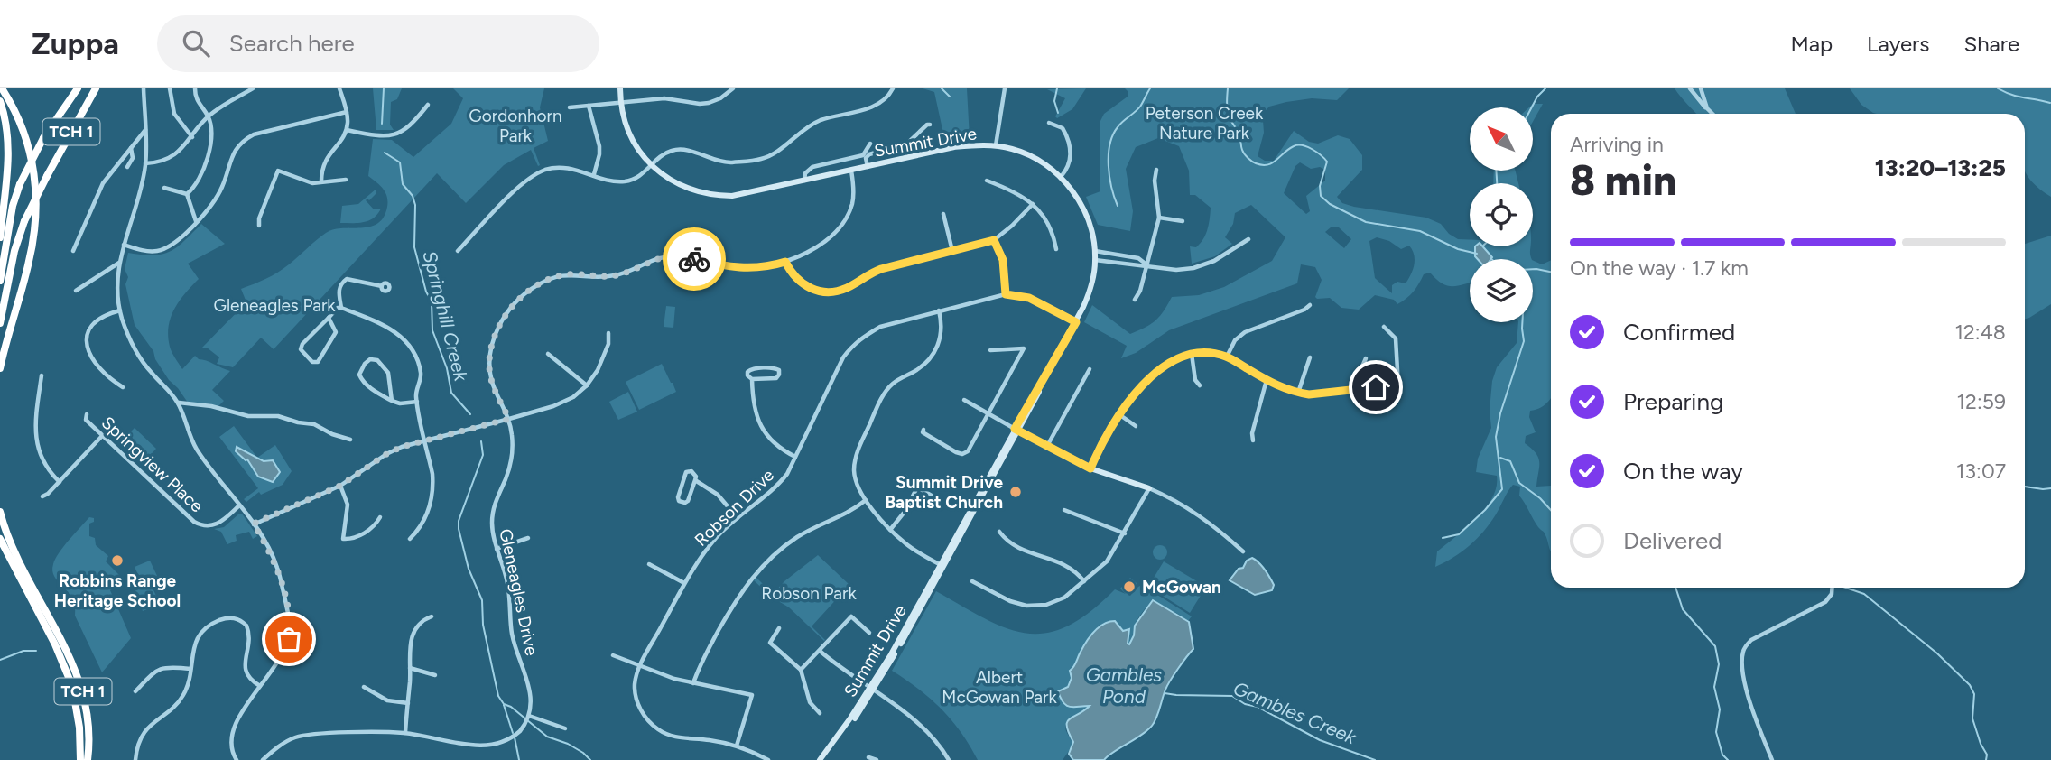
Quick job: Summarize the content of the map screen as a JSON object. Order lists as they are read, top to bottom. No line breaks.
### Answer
{"streets":{"highway":["TCH 1"],"main road":["Summit Drive"],"street":["Springview Place","Robson Drive","Gleneagles Drive"]},"crossings":[["Summit Drive","Robson Drive"],["Summit Drive","Gleneagles Drive"]],"water":["Springhill Creek","Gambles Pond","Gambles Creek"],"parks":["Peterson Creek Nature Park","Gordonhorn Park","Gleneagles Park","Robson Park","Albert McGowan Park"],"places":["Summit Drive Baptist Church","Robbins Range Heritage School","McGowan"],"north":"top left","page":{"header":"Zuppa","search":"Search here","nav":["Map","Layers","Share"],"heading":["8 min","Arriving in","13:20–13:25"],"bar":"On the way · 1.7 km","list":[["Confirmed","12:48"],["Preparing","12:59"],["On the way","13:07"],"Delivered"]}}
